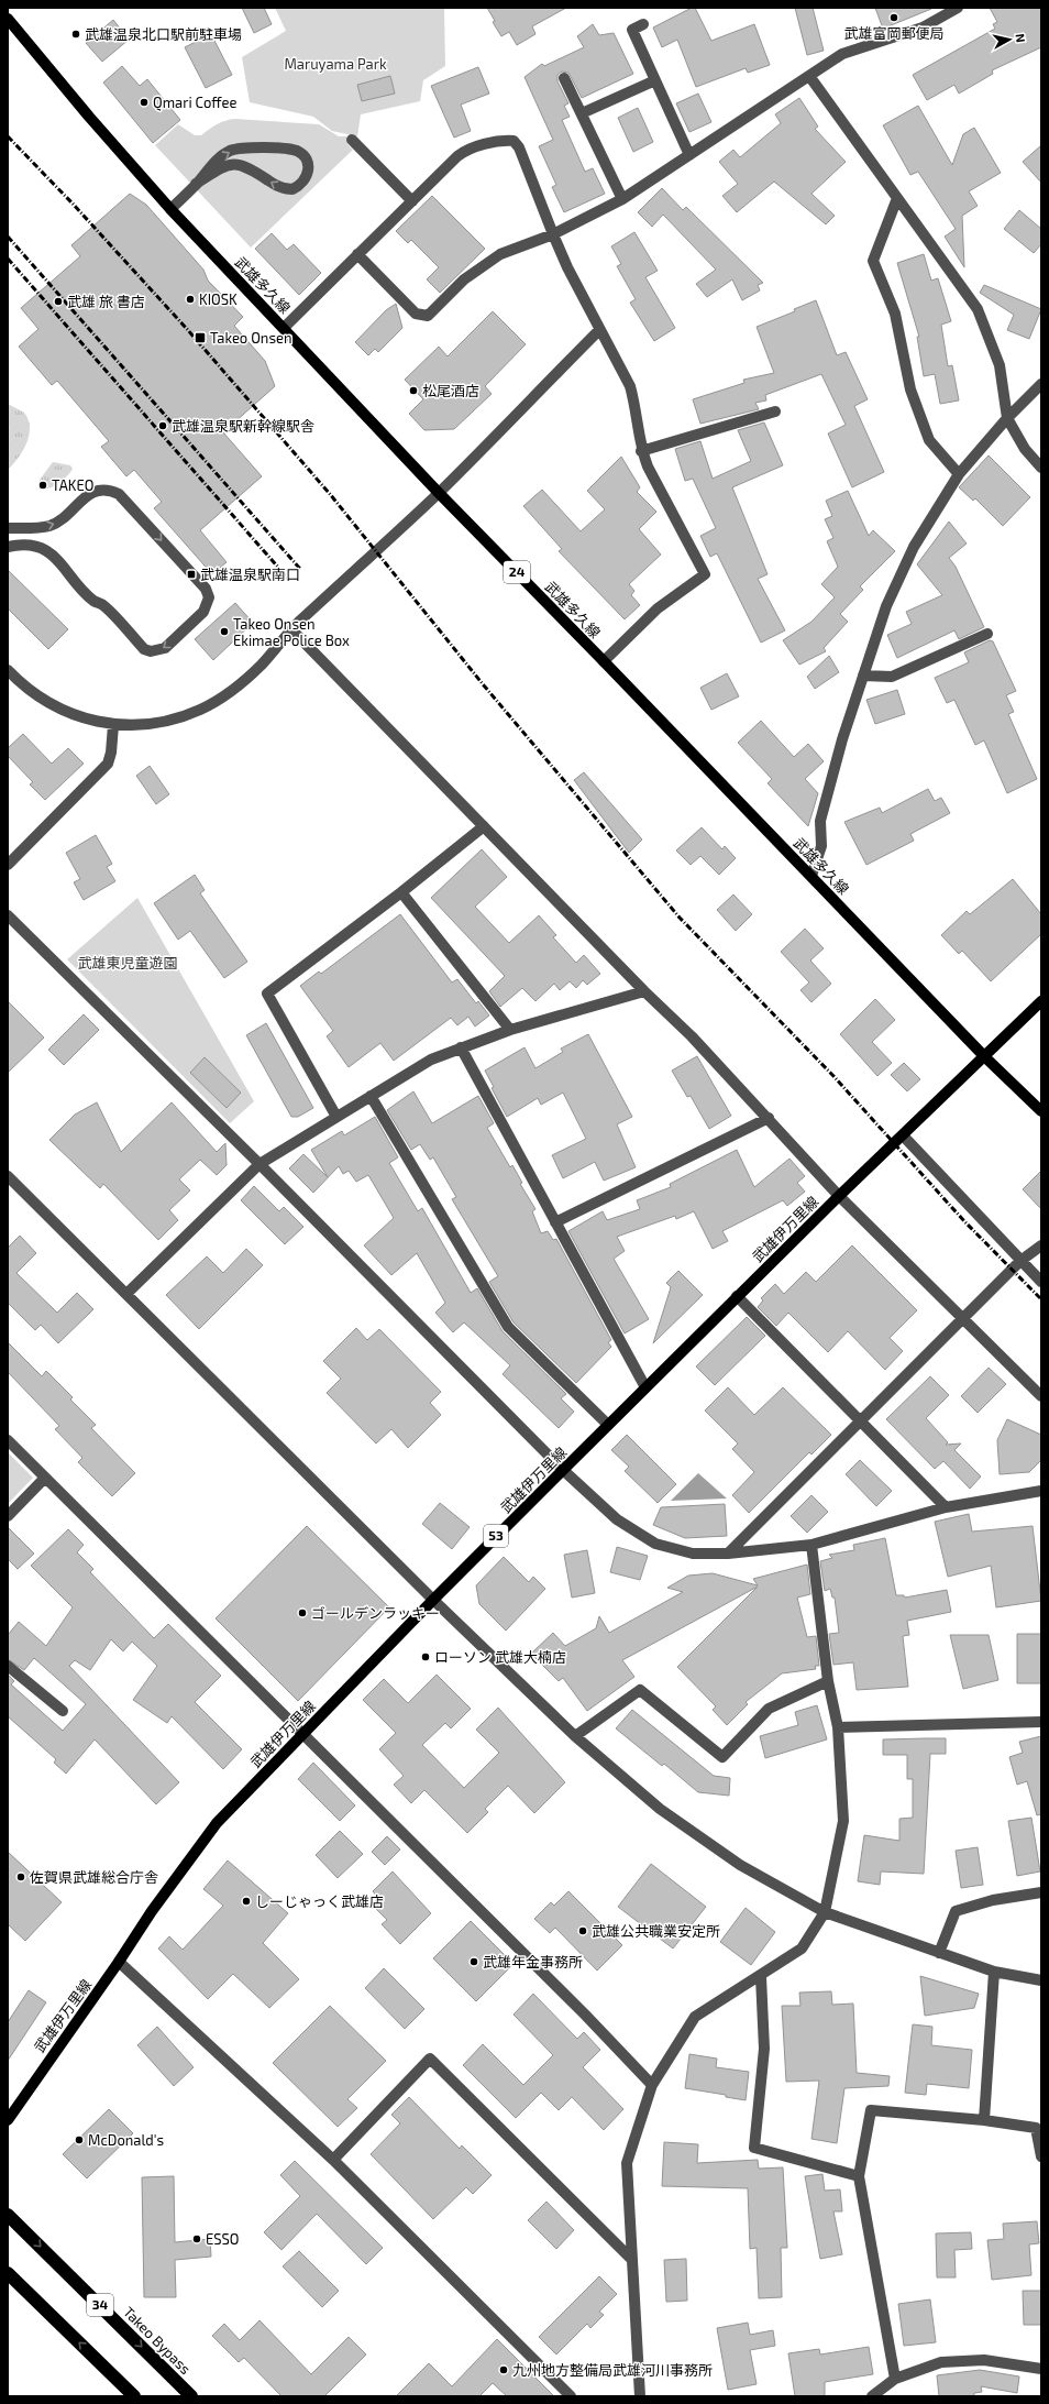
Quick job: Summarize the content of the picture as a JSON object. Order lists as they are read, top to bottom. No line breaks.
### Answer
{"streets":{"highway":["34","Takeo Bypass"],"main road":["武雄多久線","24","武雄伊万里線","53"]},"crossings":[["武雄多久線","武雄伊万里線"]],"parks":["Maruyama Park","武雄東児童遊園"],"places":{"other":["武雄富岡郵便局","武雄温泉北口駅前駐車場","Qmari Coffee","KIOSK","武雄 旅 書店","松尾酒店","武雄温泉駅新幹線駅舎","TAKEO","Takeo Onsen Ekimae Police Box","ゴールデンラッキー","ローソン 武雄大楠店","佐賀県武雄総合庁舎","しーじゃっく武雄店","武雄公共職業安定所","武雄年金事務所","McDonald's","ESSO","九州地方整備局武雄河川事務所"],"transit":["Takeo Onsen","武雄温泉駅南口"]},"north":"right"}
